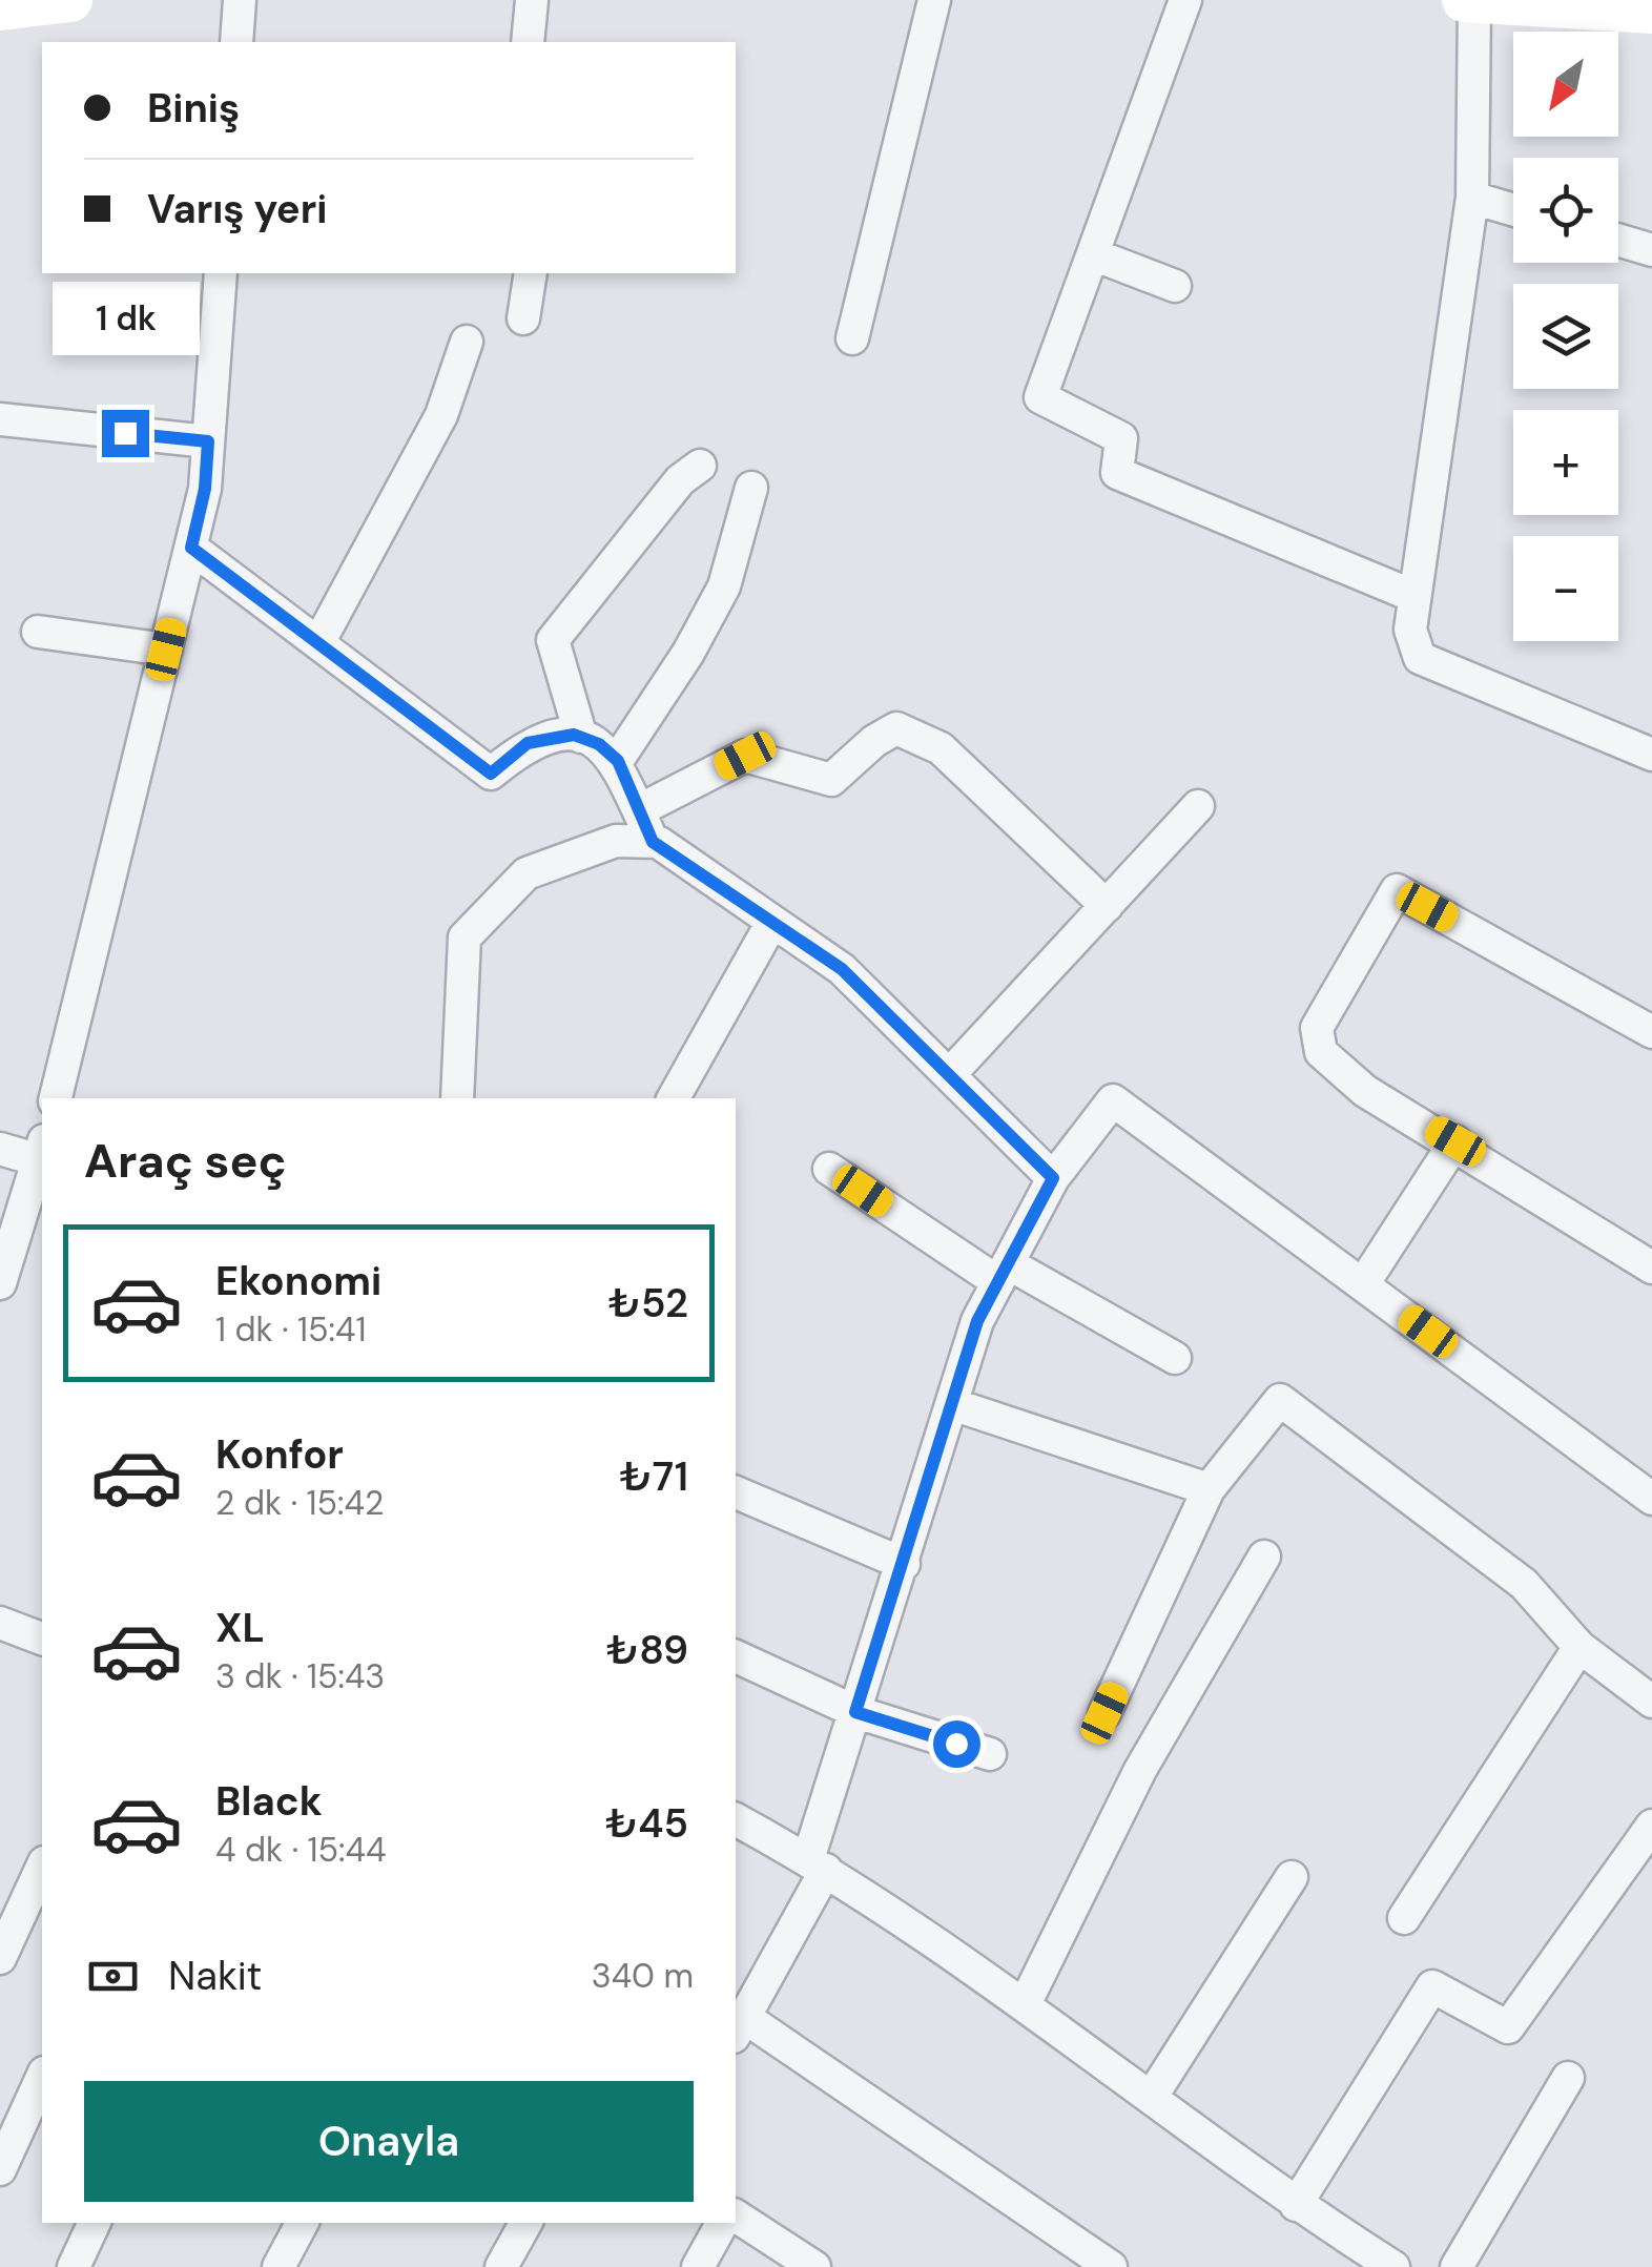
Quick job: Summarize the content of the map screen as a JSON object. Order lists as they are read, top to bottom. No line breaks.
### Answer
{"north":"bottom left","page":{"map_buttons":["+","−"],"banner":["Biniş","Varış yeri"],"bubble":"1 dk","heading":"Araç seç","list":[{"name":"Ekonomi","note":"1 dk · 15:41","value":"₺52"},{"name":"Konfor","note":"2 dk · 15:42","value":"₺71"},{"name":"XL","note":"3 dk · 15:43","value":"₺89"},{"name":"Black","note":"4 dk · 15:44","value":"₺45"}],"pay":["Nakit","340 m"],"buttons":"Onayla"}}
